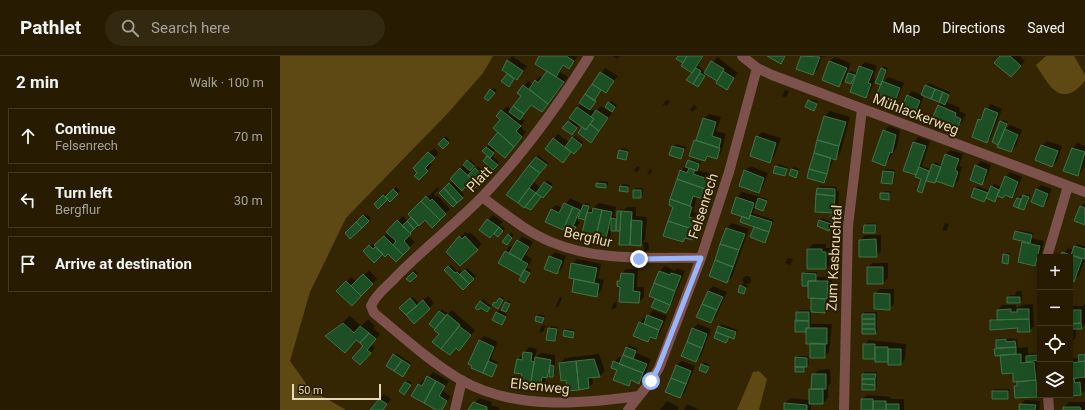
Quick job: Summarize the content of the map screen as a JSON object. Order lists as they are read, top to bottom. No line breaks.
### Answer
{"streets":{"street":["Mühlackerweg","Platt","Felsenrech","Bergflur","Zum Kasbruchtal","Elsenweg"]},"crossings":[["Mühlackerweg","Felsenrech"],["Mühlackerweg","Zum Kasbruchtal"],["Platt","Bergflur"],["Platt","Elsenweg"],["Felsenrech","Bergflur"],["Felsenrech","Elsenweg"]],"scale_bar":"50 m","page":{"header":"Pathlet","search":"Search here","nav":["Map","Directions","Saved"],"heading":["2 min","Walk · 100 m"],"list":[["Continue","Felsenrech","70 m"],["Turn left","Bergflur","30 m"],"Arrive at destination"],"map_buttons":["+","−"],"scale":"50 m"}}
